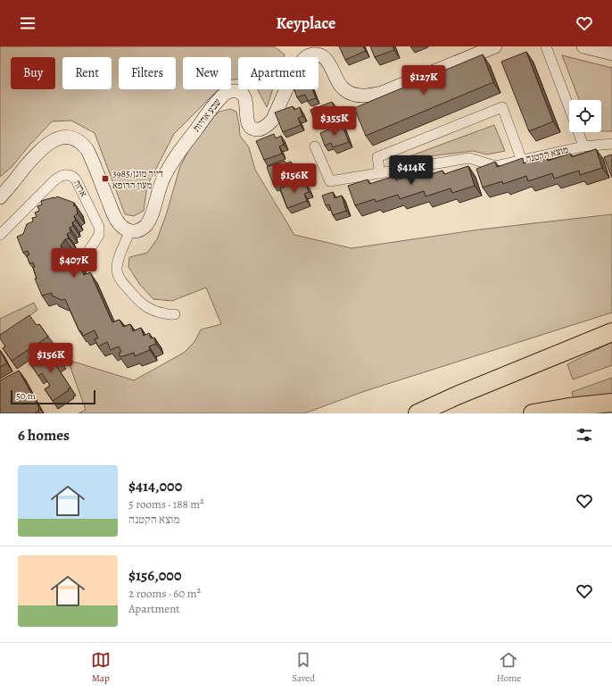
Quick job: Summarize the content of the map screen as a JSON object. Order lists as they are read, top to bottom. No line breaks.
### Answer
{"streets":{"main road":["שבע אחיות"],"street":["מוצא הקטנה","ארזה"]},"places":{"transit":["3985/דיור מוגן מעון הרופא"]},"scale_bar":"50 m","page":{"header":"Keyplace","chip":["Buy","Rent","Filters","New","Apartment"],"price":["$127K","$355K","$414K","$156K","$407K","$156K"],"scale":"50 m","heading":"6 homes","list":[{"name":"$414,000","note":"5 rooms · 188 m² · מוצא הקטנה"},{"name":"$156,000","note":"2 rooms · 60 m² · Apartment"}],"tabs":["Map","Saved","Home"]}}
